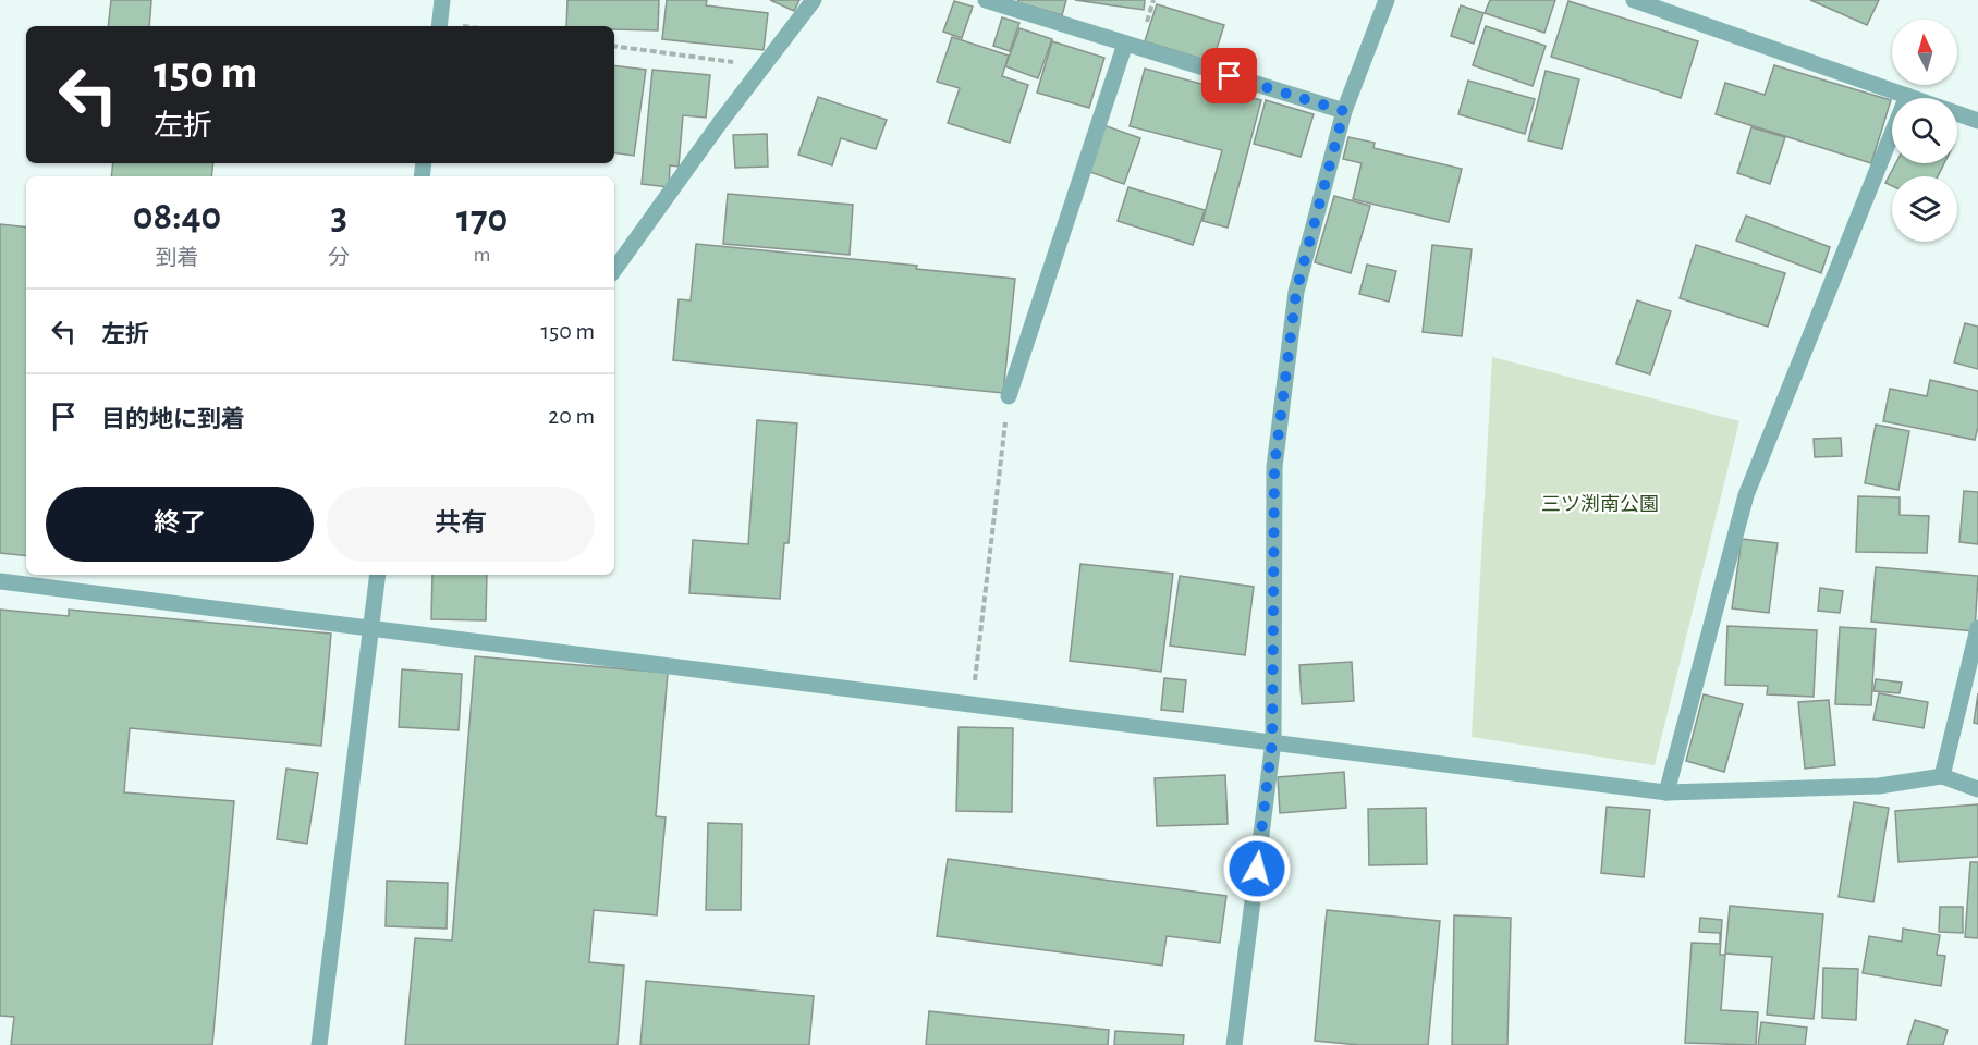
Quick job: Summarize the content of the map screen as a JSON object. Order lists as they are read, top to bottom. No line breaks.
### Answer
{"parks":["三ツ渕南公園"],"north":"top","page":{"turn":["150 m","左折"],"eta":["08:40","到着","3","分","170","m"],"list":[{"name":"左折","value":"150 m"},{"name":"目的地に到着","value":"20 m"}],"buttons":["終了","共有"]}}
